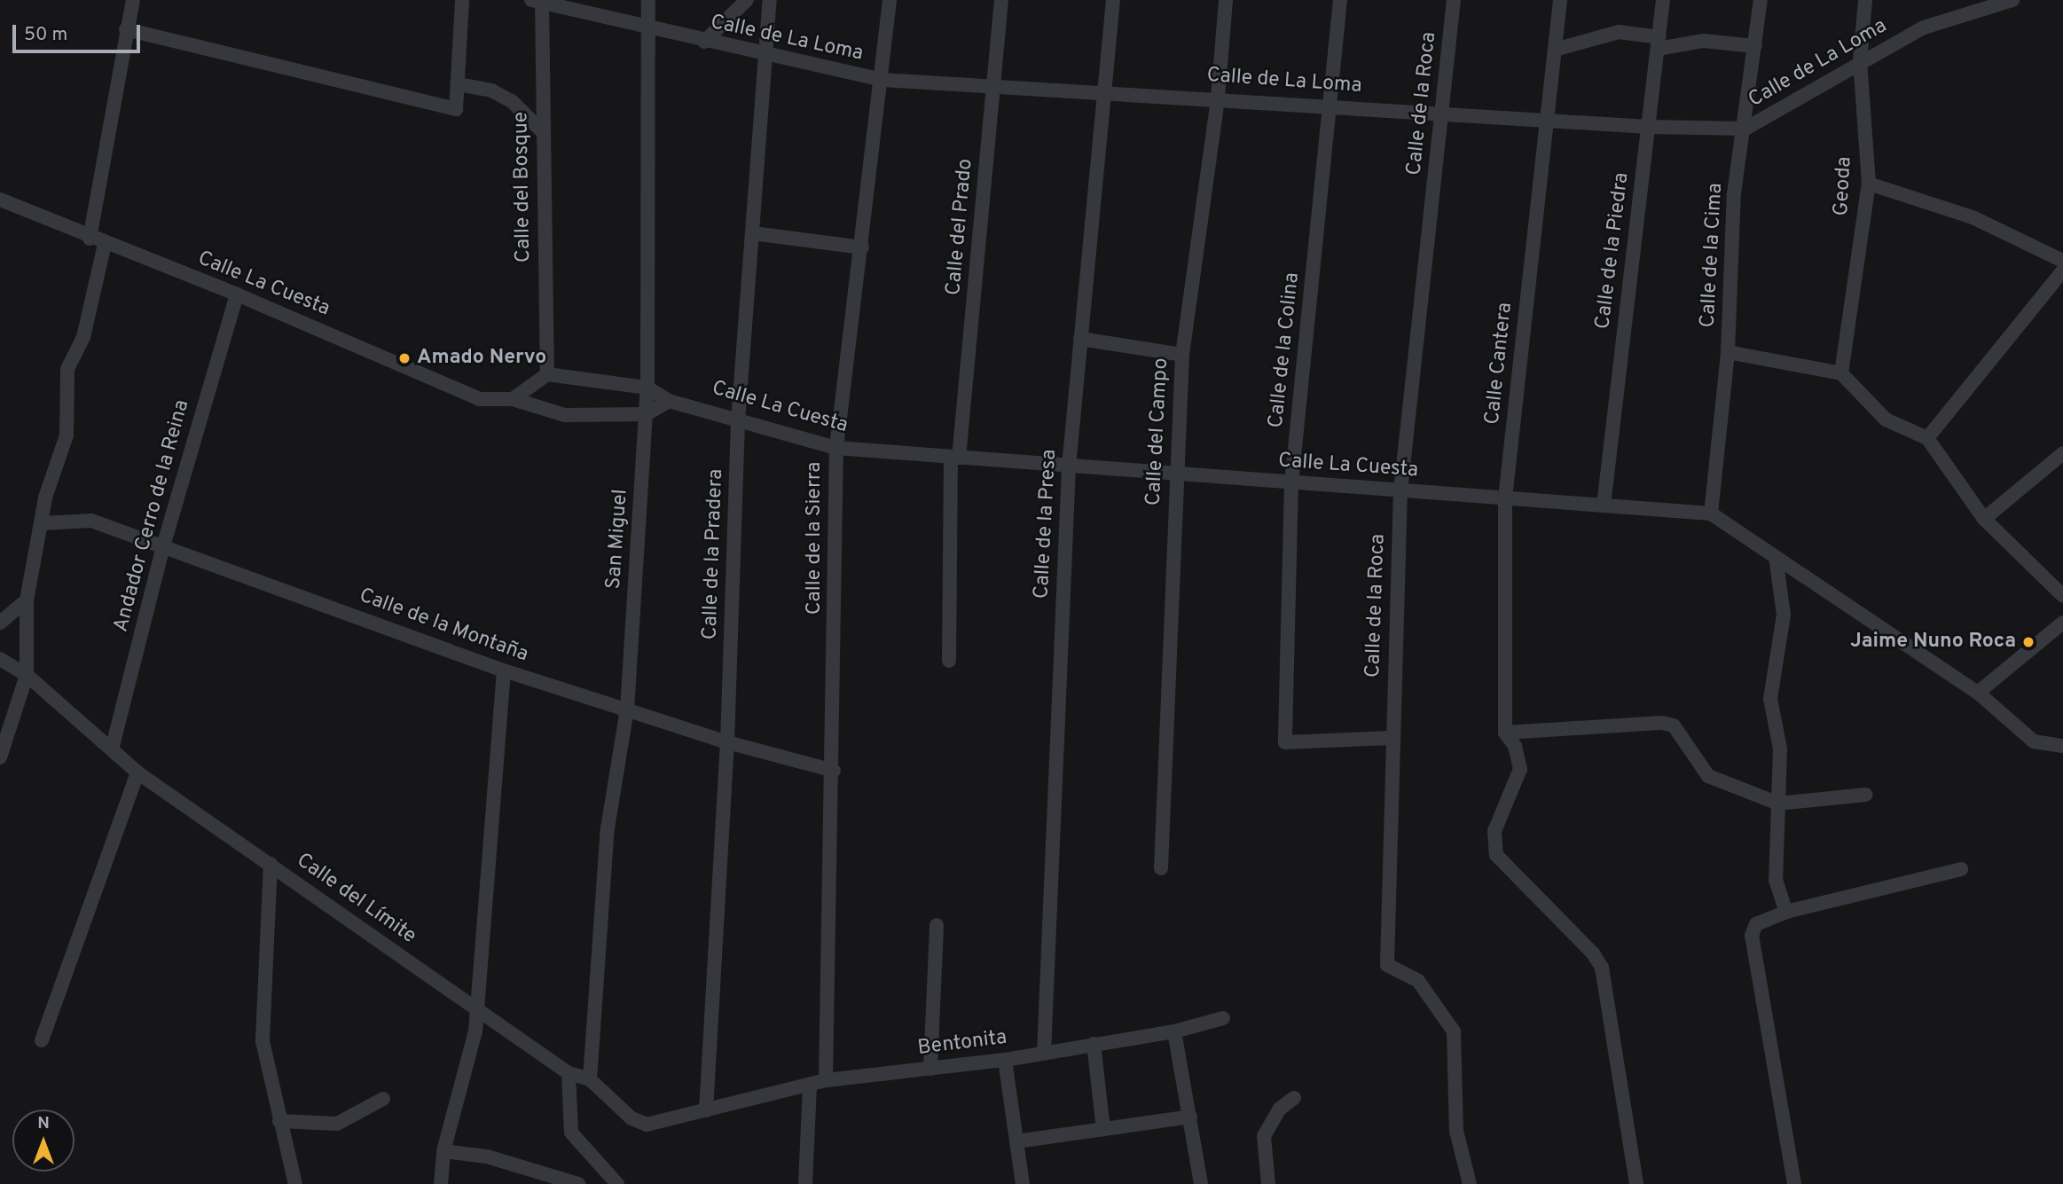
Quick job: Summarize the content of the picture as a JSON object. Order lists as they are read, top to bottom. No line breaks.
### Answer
{"streets":{"street":["Calle de La Loma","Calle de la Roca","Geoda","Calle del Bosque","Calle del Prado","Calle de la Piedra","Calle de la Cima","Calle La Cuesta","Calle de la Colina","Calle Cantera","Calle del Campo","Andador Cerro de la Reina","Calle de la Presa","Calle de la Sierra","San Miguel","Calle de la Pradera","Calle de la Montaña","Calle del Límite","Bentonita"]},"crossings":[["Calle de La Loma","Calle de la Roca"],["Calle de La Loma","Geoda"],["Calle de La Loma","Calle del Bosque"],["Calle de La Loma","Calle del Prado"],["Calle de La Loma","Calle de la Piedra"],["Calle de La Loma","Calle de la Cima"],["Calle de La Loma","Calle de la Colina"],["Calle de La Loma","Calle Cantera"],["Calle de La Loma","Calle del Campo"],["Calle de La Loma","Calle de la Presa"],["Calle de La Loma","Calle de la Sierra"],["Calle de La Loma","San Miguel"],["Calle de La Loma","Calle de la Pradera"],["Calle de la Roca","Calle La Cuesta"],["Calle de la Roca","Calle de la Colina"],["Calle del Bosque","Calle La Cuesta"],["Calle del Prado","Calle La Cuesta"],["Calle de la Piedra","Calle La Cuesta"],["Calle de la Cima","Calle La Cuesta"],["Calle La Cuesta","Calle de la Colina"],["Calle La Cuesta","Calle Cantera"],["Calle La Cuesta","Calle del Campo"],["Calle La Cuesta","Andador Cerro de la Reina"],["Calle La Cuesta","Calle de la Presa"],["Calle La Cuesta","Calle de la Sierra"],["Calle La Cuesta","San Miguel"],["Calle La Cuesta","Calle de la Pradera"],["Andador Cerro de la Reina","Calle de la Montaña"],["Andador Cerro de la Reina","Calle del Límite"],["Calle de la Presa","Bentonita"],["Calle de la Sierra","Calle de la Montaña"],["Calle de la Sierra","Bentonita"],["San Miguel","Calle de la Montaña"],["San Miguel","Calle del Límite"],["Calle de la Pradera","Calle de la Montaña"],["Calle de la Pradera","Calle del Límite"],["Calle de la Pradera","Bentonita"],["Calle del Límite","Bentonita"]],"places":["Amado Nervo","Jaime Nuno Roca"],"scale_bar":"50 m","north":"top"}
